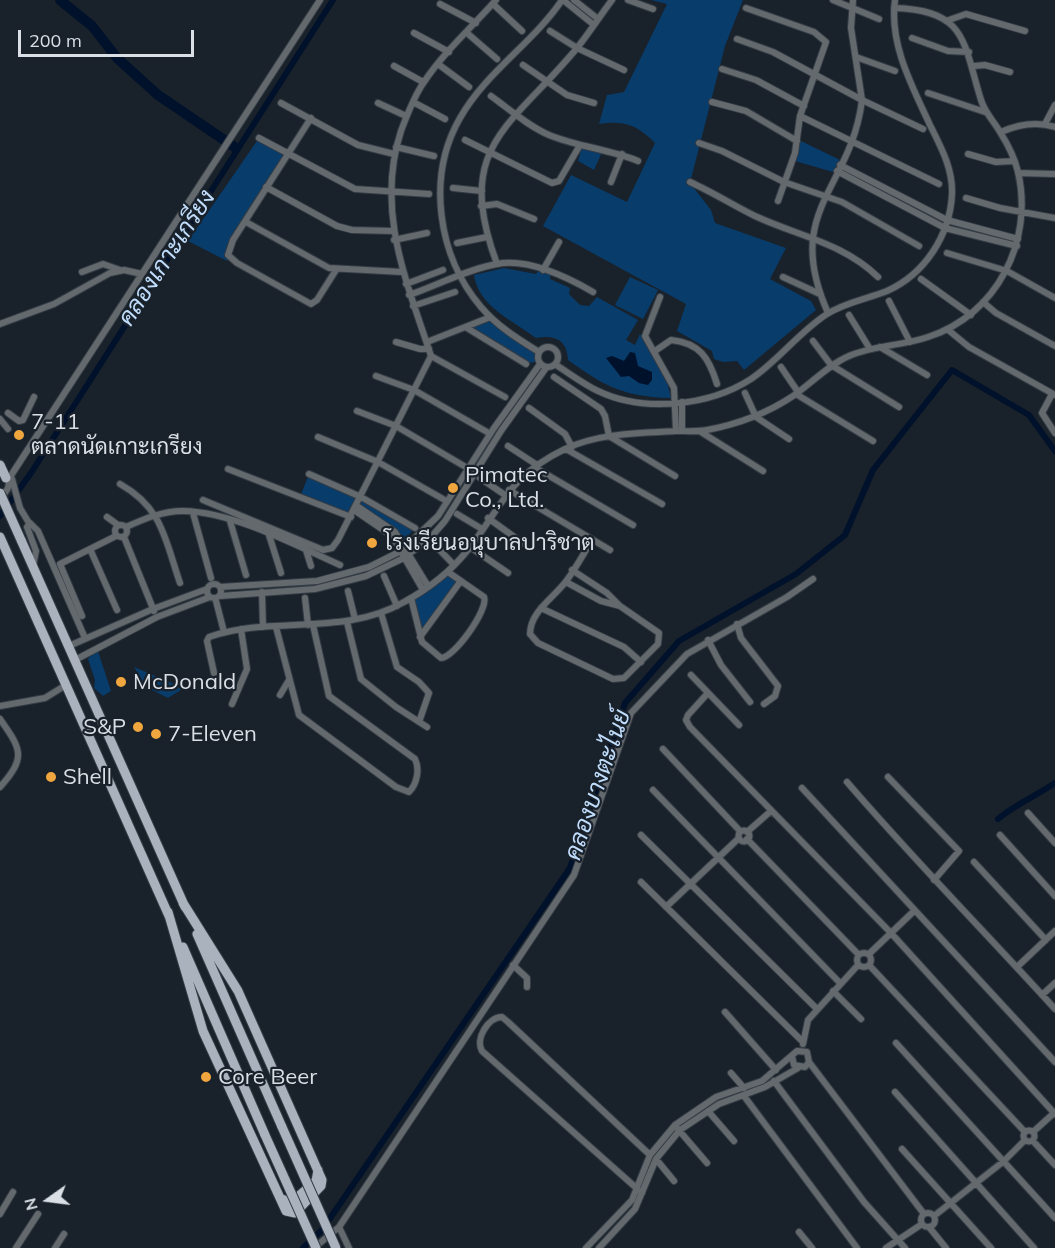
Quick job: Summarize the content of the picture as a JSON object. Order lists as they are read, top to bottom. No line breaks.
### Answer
{"water":["คลองเกาะเกรียง","คลองบางตะไนย์"],"places":["7-11 ตลาดนัดเกาะเกรียง","Pimatec Co., Ltd.","โรงเรียนอนุบาลปาริชาต","McDonald","S&P","7-Eleven","Shell","Core Beer"],"scale_bar":"200 m","north":"left"}
